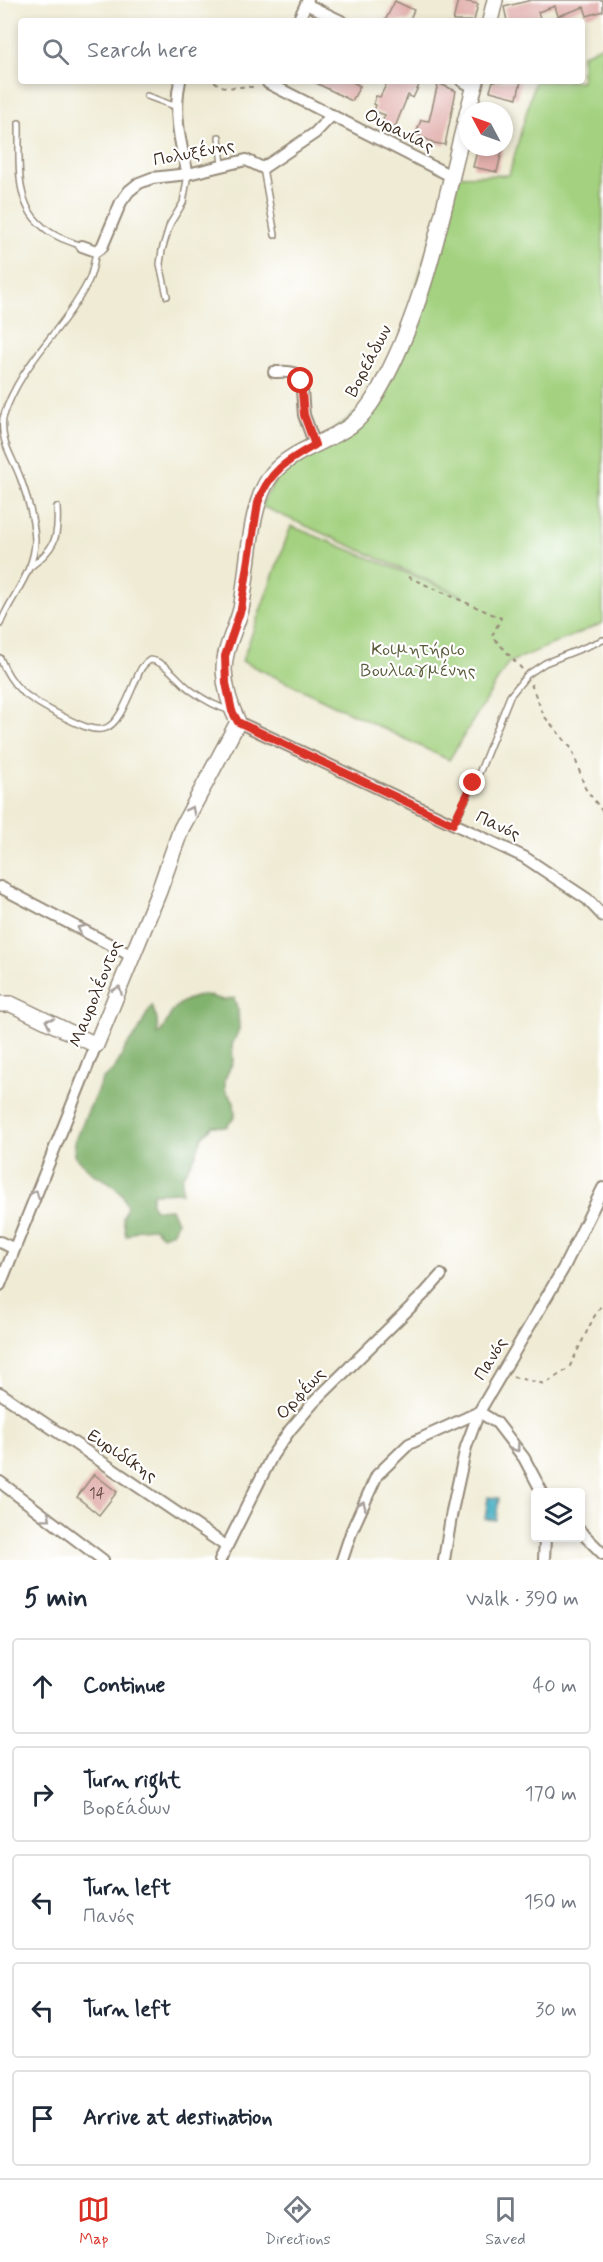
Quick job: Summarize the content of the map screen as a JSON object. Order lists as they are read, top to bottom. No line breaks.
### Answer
{"streets":{"street":["Ουρανίας","Πολυξένης","Βορεάδων","Πανός","Μαυρολέοντος","Ορφέως","Ευριδίκης"]},"crossings":[["Ουρανίας","Βορεάδων"],["Βορεάδων","Πανός"],["Βορεάδων","Μαυρολέοντος"],["Πανός","Μαυρολέοντος"],["Ορφέως","Ευριδίκης"]],"one_way":["Μαυρολέοντος"],"parks":["Κοιμητήριο Βουλιαγμένης"],"house_numbers":["14"],"north":"top left","page":{"search":"Search here","heading":["5 min","Walk · 390 m"],"list":[["Continue","40 m"],["Turn right","Βορεάδων","170 m"],["Turn left","Πανός","150 m"],["Turn left","30 m"],"Arrive at destination"],"nav":["Map","Directions","Saved"]}}
